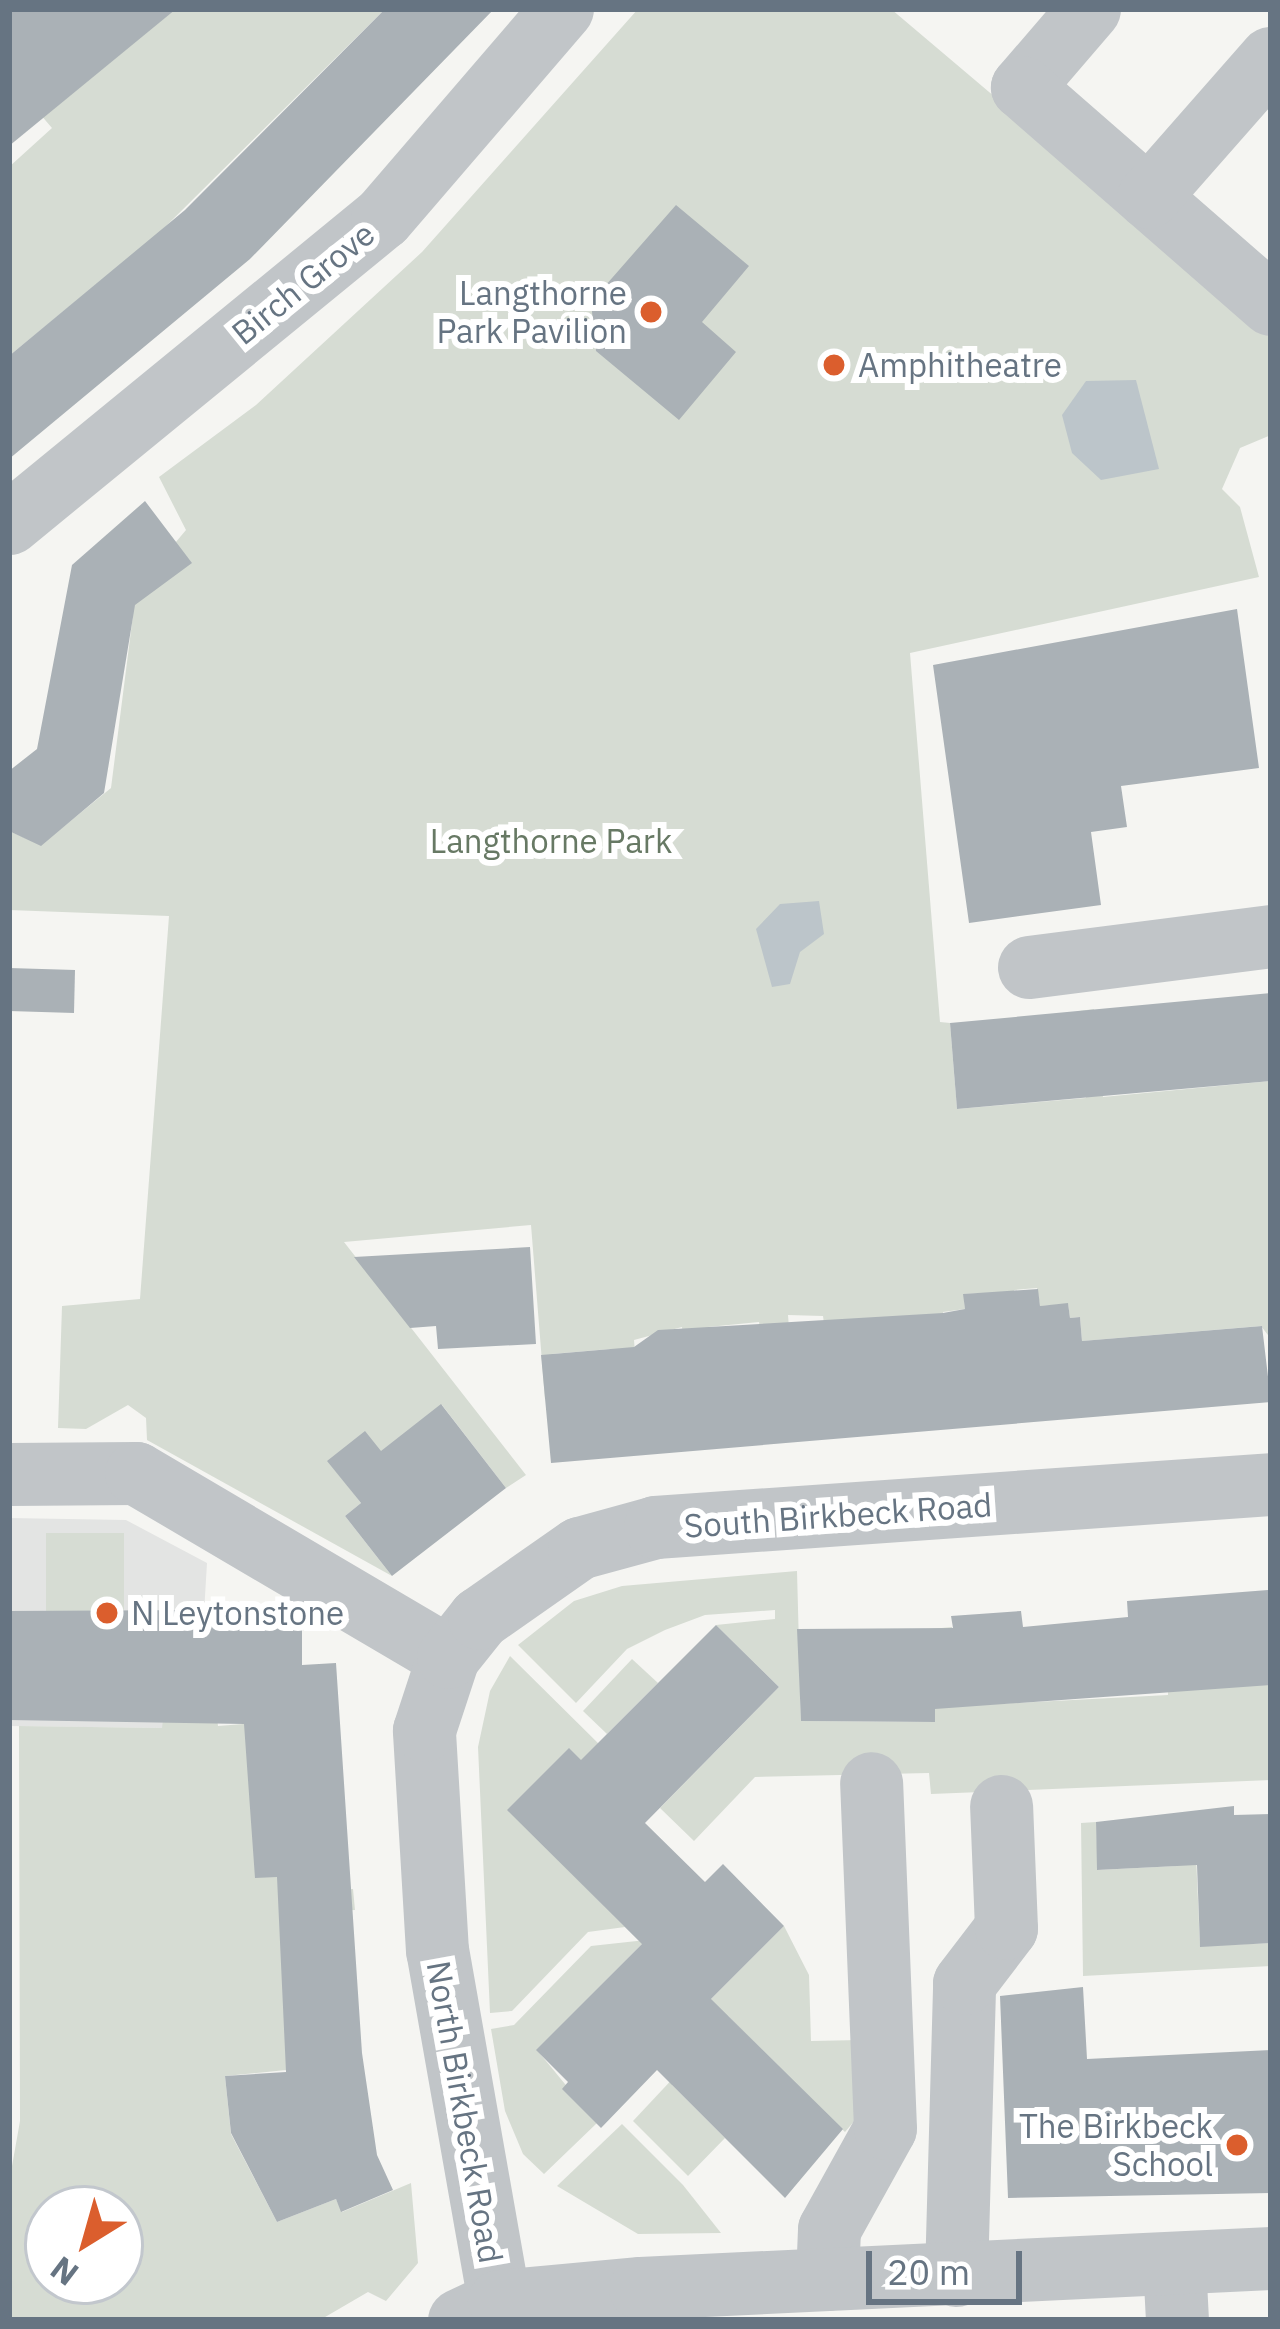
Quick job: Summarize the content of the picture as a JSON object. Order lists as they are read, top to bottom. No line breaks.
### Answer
{"streets":{"street":["Birch Grove","South Birkbeck Road","North Birkbeck Road"]},"crossings":[["South Birkbeck Road","North Birkbeck Road"]],"parks":["Langthorne Park"],"places":["Langthorne Park Pavilion","Amphitheatre","N Leytonstone","The Birkbeck School"],"scale_bar":"20 m","north":"bottom left"}
